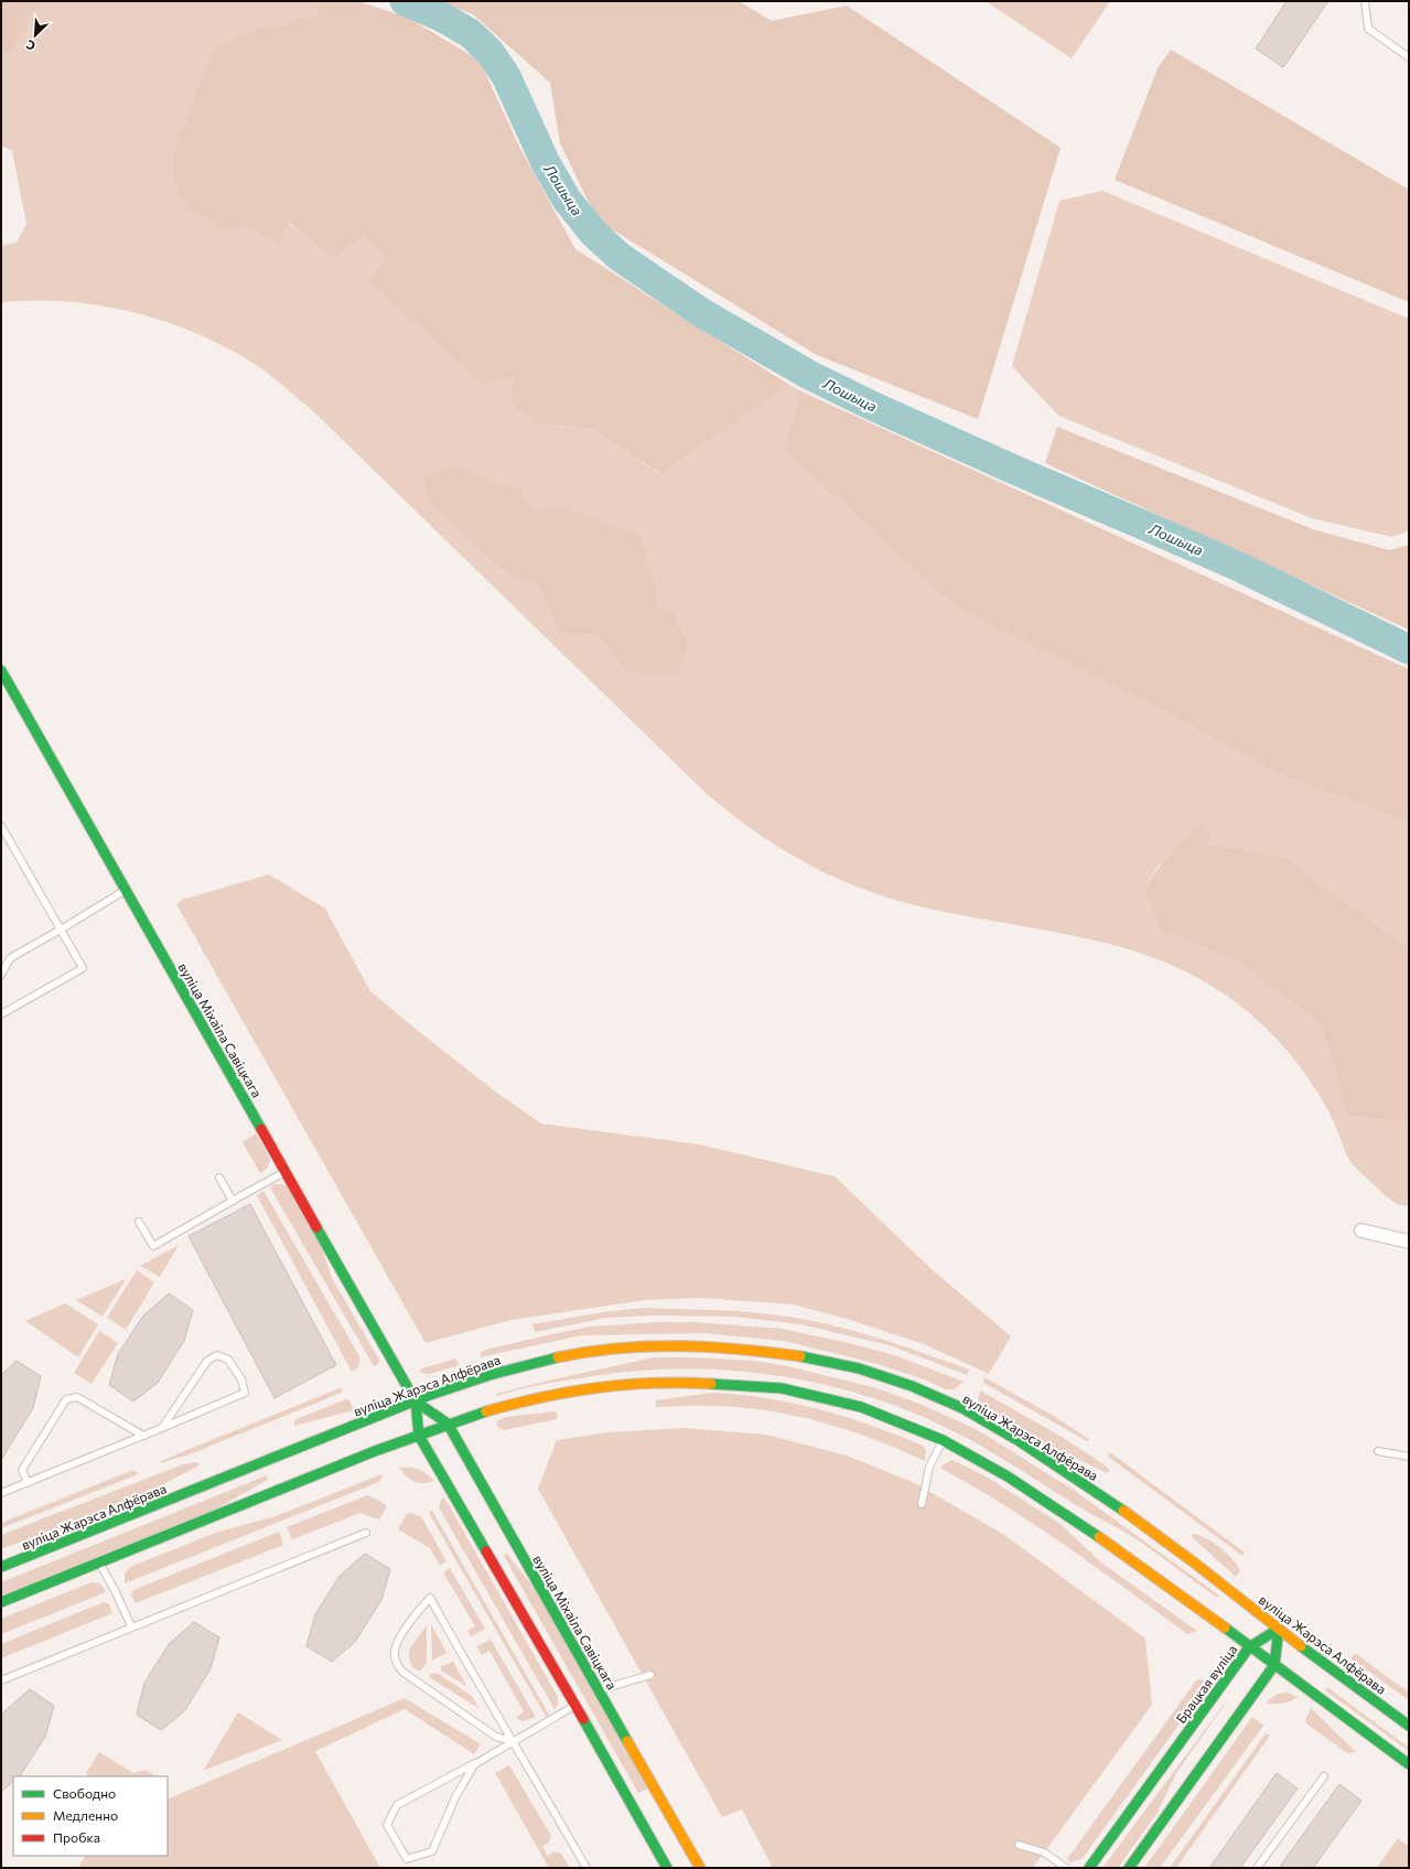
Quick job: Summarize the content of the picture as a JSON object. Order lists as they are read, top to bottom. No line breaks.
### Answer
{"streets":{"main road":["вуліца Міхаіла Савіцкага","вуліца Жарэса Алфёрава","Брацкая вуліца"]},"crossings":[["вуліца Міхаіла Савіцкага","вуліца Жарэса Алфёрава"],["вуліца Жарэса Алфёрава","Брацкая вуліца"]],"water":["Лошыца"],"legend":["Свободно","Медленно","Пробка"],"north":"bottom left"}
